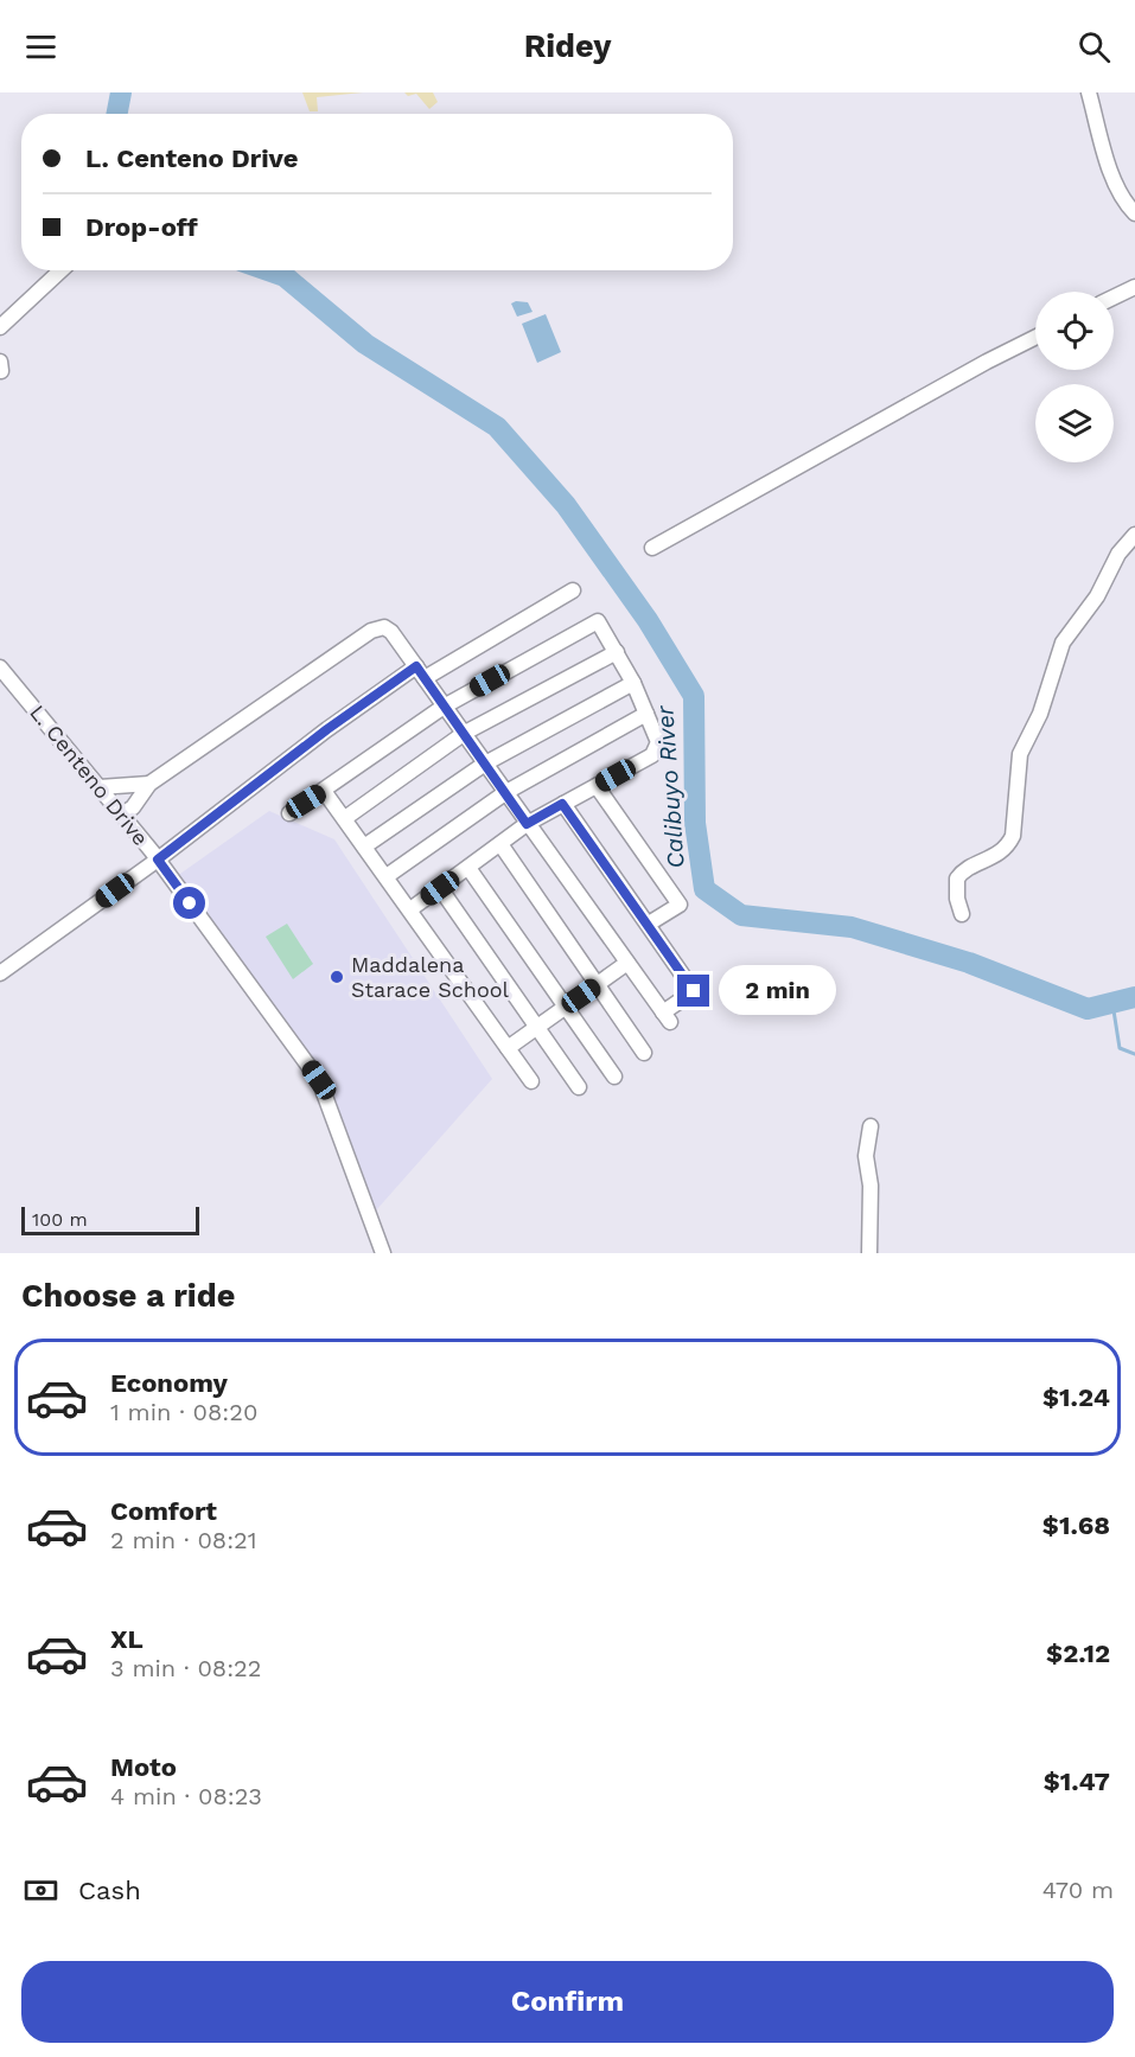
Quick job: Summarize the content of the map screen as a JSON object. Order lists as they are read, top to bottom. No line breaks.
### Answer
{"streets":{"street":["L. Centeno Drive"]},"water":["Calibuyo River"],"places":["Maddalena Starace School"],"scale_bar":"100 m","page":{"header":"Ridey","banner":["L. Centeno Drive","Drop-off"],"bubble":"2 min","scale":"100 m","heading":"Choose a ride","list":[{"name":"Economy","note":"1 min · 08:20","value":"$1.24"},{"name":"Comfort","note":"2 min · 08:21","value":"$1.68"},{"name":"XL","note":"3 min · 08:22","value":"$2.12"},{"name":"Moto","note":"4 min · 08:23","value":"$1.47"}],"pay":["Cash","470 m"],"buttons":"Confirm"}}
